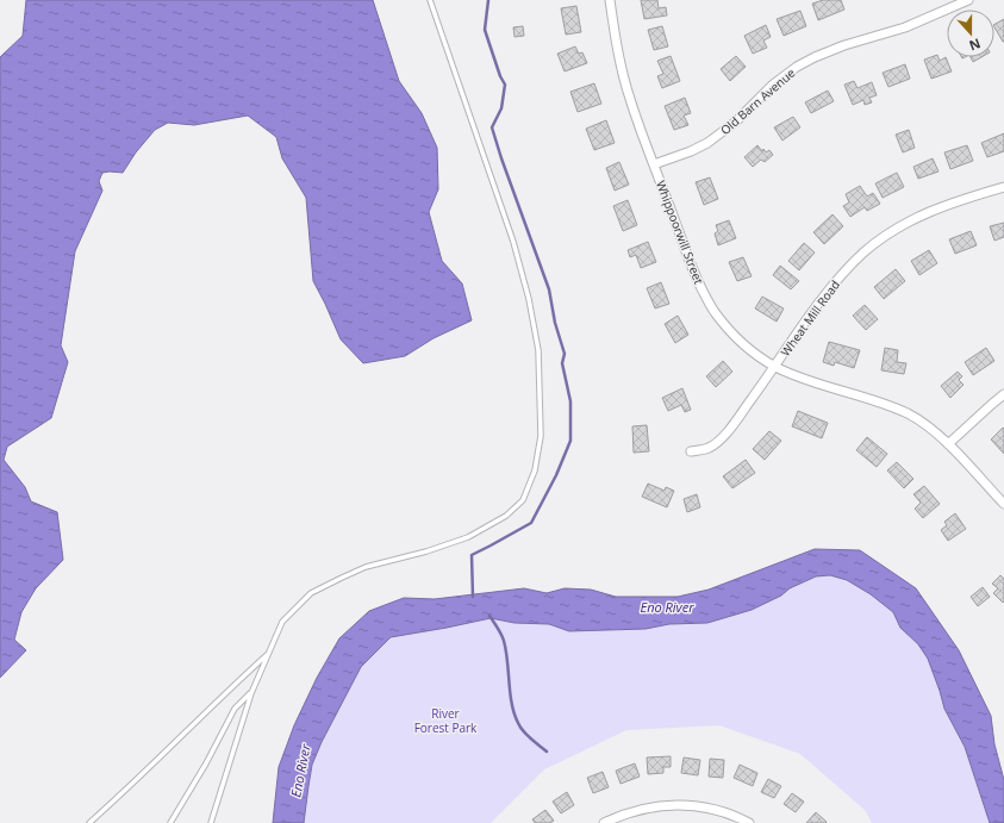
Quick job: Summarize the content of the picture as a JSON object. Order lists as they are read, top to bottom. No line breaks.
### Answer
{"streets":{"street":["Old Barn Avenue","Whippoorwill Street","Wheat Mill Road"]},"crossings":[["Old Barn Avenue","Whippoorwill Street"],["Whippoorwill Street","Wheat Mill Road"]],"water":["Eno River"],"parks":["River Forest Park"],"north":"bottom"}
